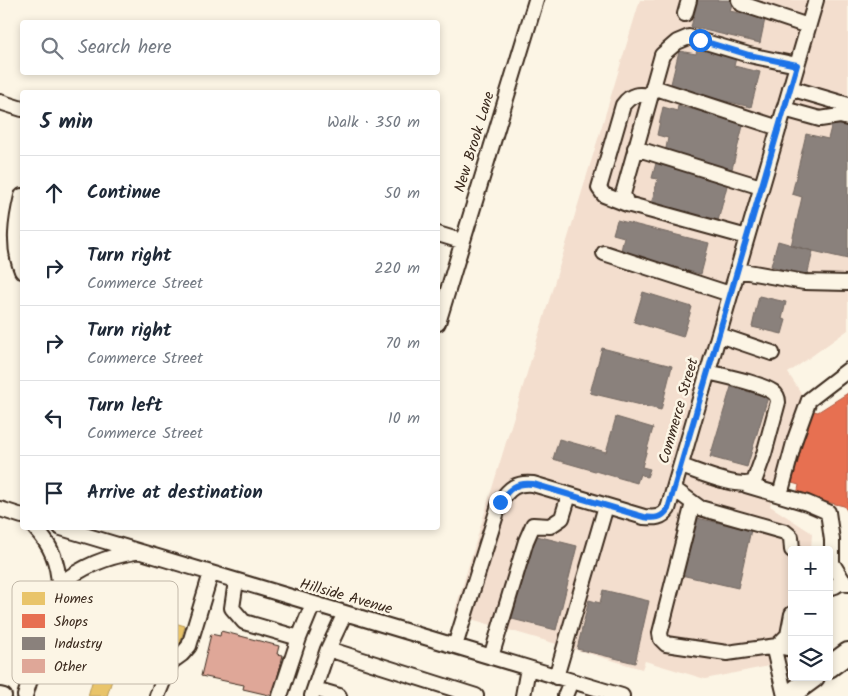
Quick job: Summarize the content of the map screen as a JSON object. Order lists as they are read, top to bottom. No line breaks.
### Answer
{"streets":{"street":["New Brook Lane","Commerce Street","Hillside Avenue"]},"crossings":[["Commerce Street","Hillside Avenue"]],"legend":["Homes","Shops","Industry","Other"],"page":{"search":"Search here","heading":["5 min","Walk · 350 m"],"list":[["Continue","50 m"],["Turn right","Commerce Street","220 m"],["Turn right","Commerce Street","70 m"],["Turn left","Commerce Street","10 m"],"Arrive at destination"],"map_buttons":["+","−"]}}
